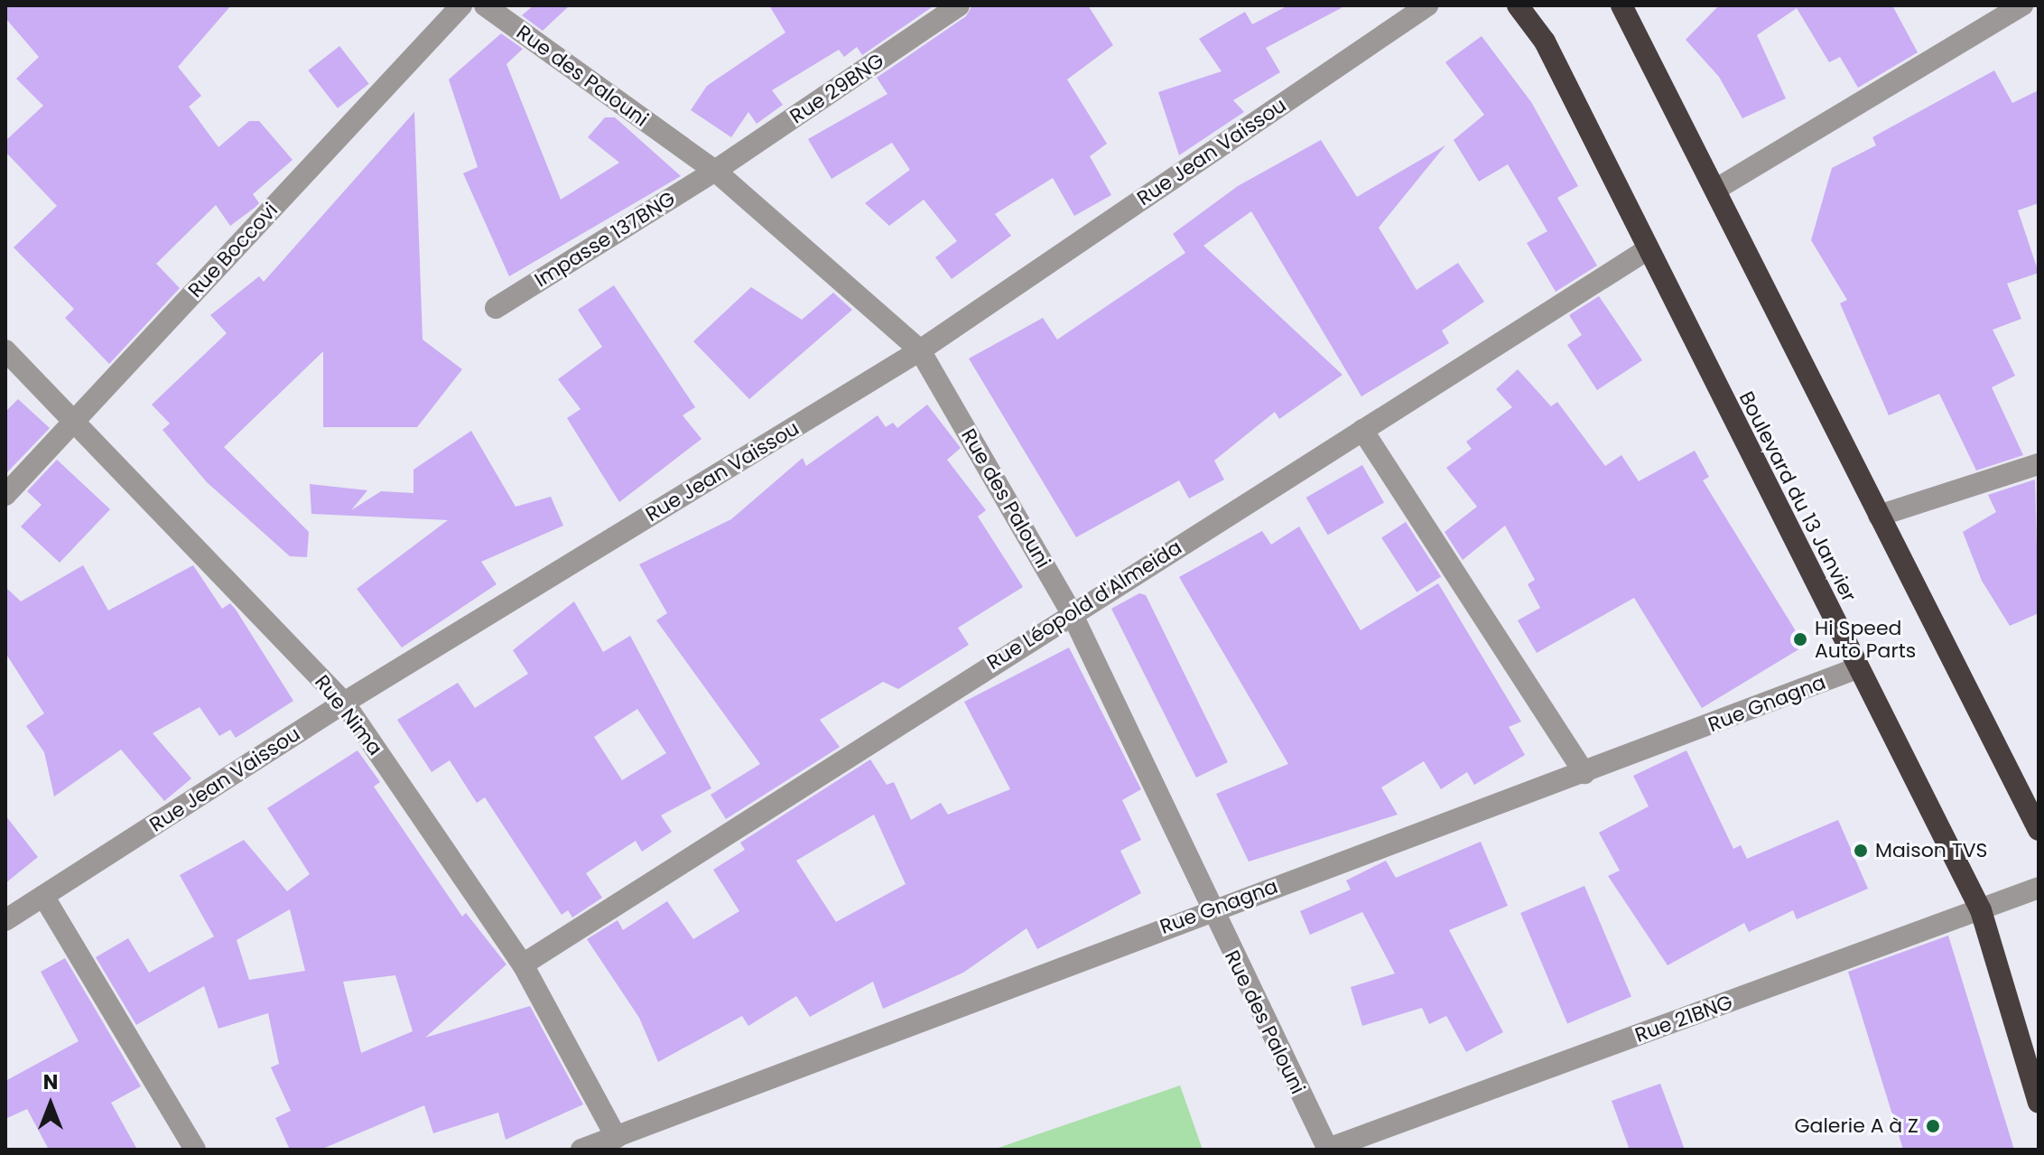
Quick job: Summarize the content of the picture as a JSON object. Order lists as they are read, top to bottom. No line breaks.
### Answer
{"streets":{"highway":["Boulevard du 13 Janvier"],"street":["Rue des Palouni","Rue 29BNG","Rue Jean Vaissou","Impasse 137BNG","Rue Boccovi","Rue Léopold d'Almeida","Rue Gnagna","Rue Nima","Rue 21BNG"]},"crossings":[["Rue des Palouni","Rue 29BNG"],["Rue des Palouni","Rue Jean Vaissou"],["Rue des Palouni","Impasse 137BNG"],["Rue des Palouni","Rue Léopold d'Almeida"],["Rue des Palouni","Rue Gnagna"],["Rue des Palouni","Rue 21BNG"],["Rue 29BNG","Impasse 137BNG"],["Rue Jean Vaissou","Rue Nima"],["Rue Boccovi","Rue Nima"],["Boulevard du 13 Janvier","Rue Léopold d'Almeida"],["Boulevard du 13 Janvier","Rue Gnagna"],["Boulevard du 13 Janvier","Rue 21BNG"],["Rue Léopold d'Almeida","Rue Nima"],["Rue Gnagna","Rue Nima"]],"places":["Hi Speed Auto Parts","Maison TVS","Galerie A à Z"],"north":"top"}
